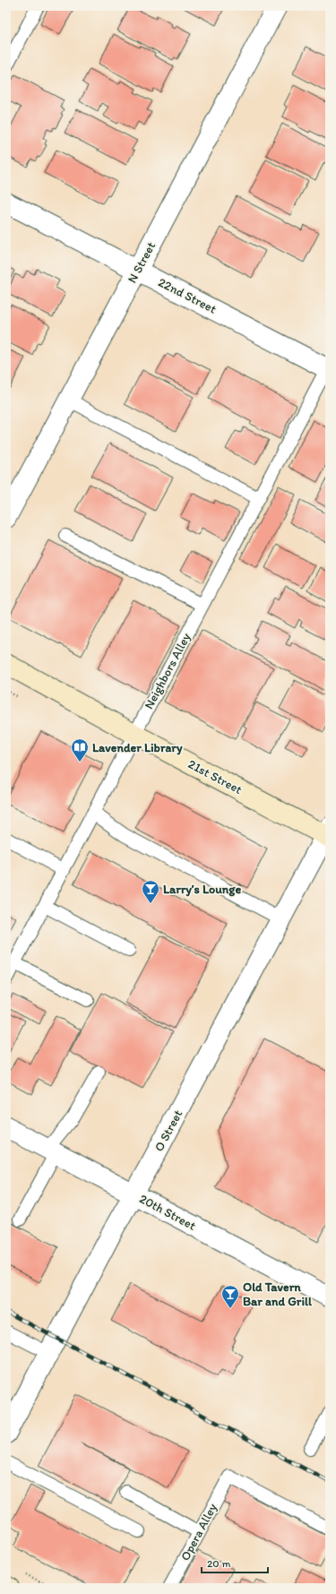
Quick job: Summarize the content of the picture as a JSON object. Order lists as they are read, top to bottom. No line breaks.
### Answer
{"streets":{"main road":["21st Street"],"street":["N Street","22nd Street","O Street","20th Street"],"lane":["Neighbors Alley","Opera Alley"]},"crossings":[["N Street","22nd Street"],["22nd Street","Neighbors Alley"],["Neighbors Alley","21st Street"],["21st Street","O Street"],["O Street","20th Street"]],"places":{"library":["Lavender Library"],"bar":["Larry’s Lounge","Old Tavern Bar and Grill"]},"scale_bar":"20 m"}
